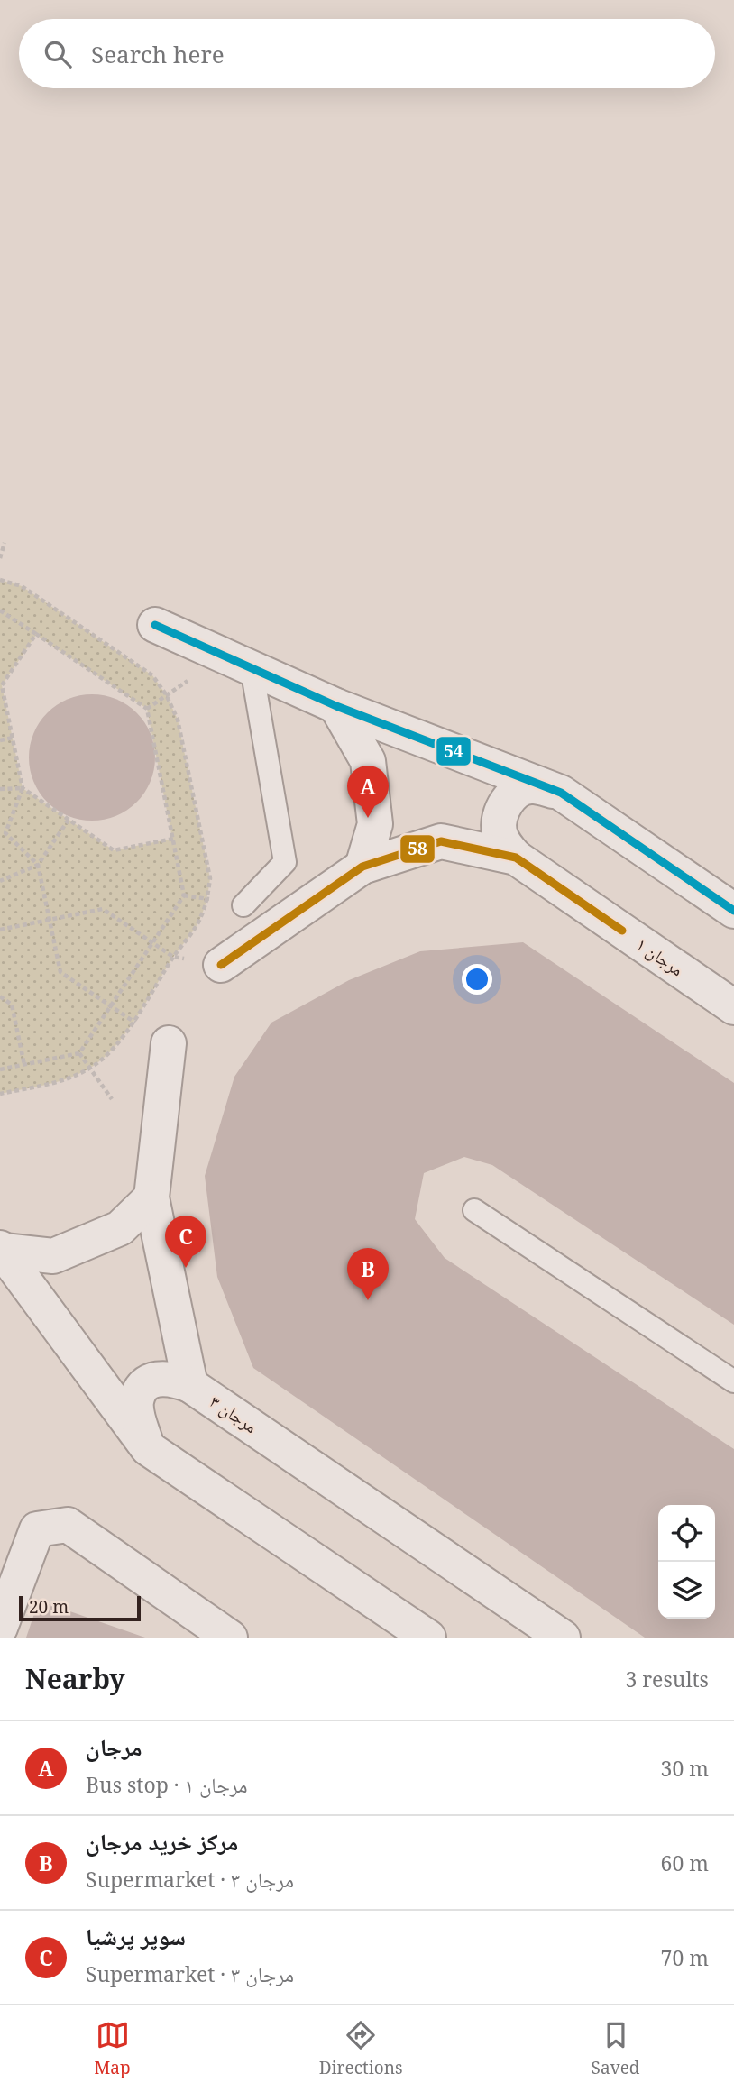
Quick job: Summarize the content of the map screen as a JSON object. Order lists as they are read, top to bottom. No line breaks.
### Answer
{"streets":{"street":["مرجان ۱","مرجان ۳"]},"lines":["transit line 54","transit line 58"],"scale_bar":"20 m","page":{"search":"Search here","pins":["A","C","B"],"scale":"20 m","heading":["Nearby","3 results"],"list":[{"mark":"A","name":"مرجان","note":"Bus stop · مرجان ۱","value":"30 m"},{"mark":"B","name":"مرکز خرید مرجان","note":"Supermarket · مرجان ۳","value":"60 m"},{"mark":"C","name":"سوپر پرشیا","note":"Supermarket · مرجان ۳","value":"70 m"}],"nav":["Map","Directions","Saved"]}}
